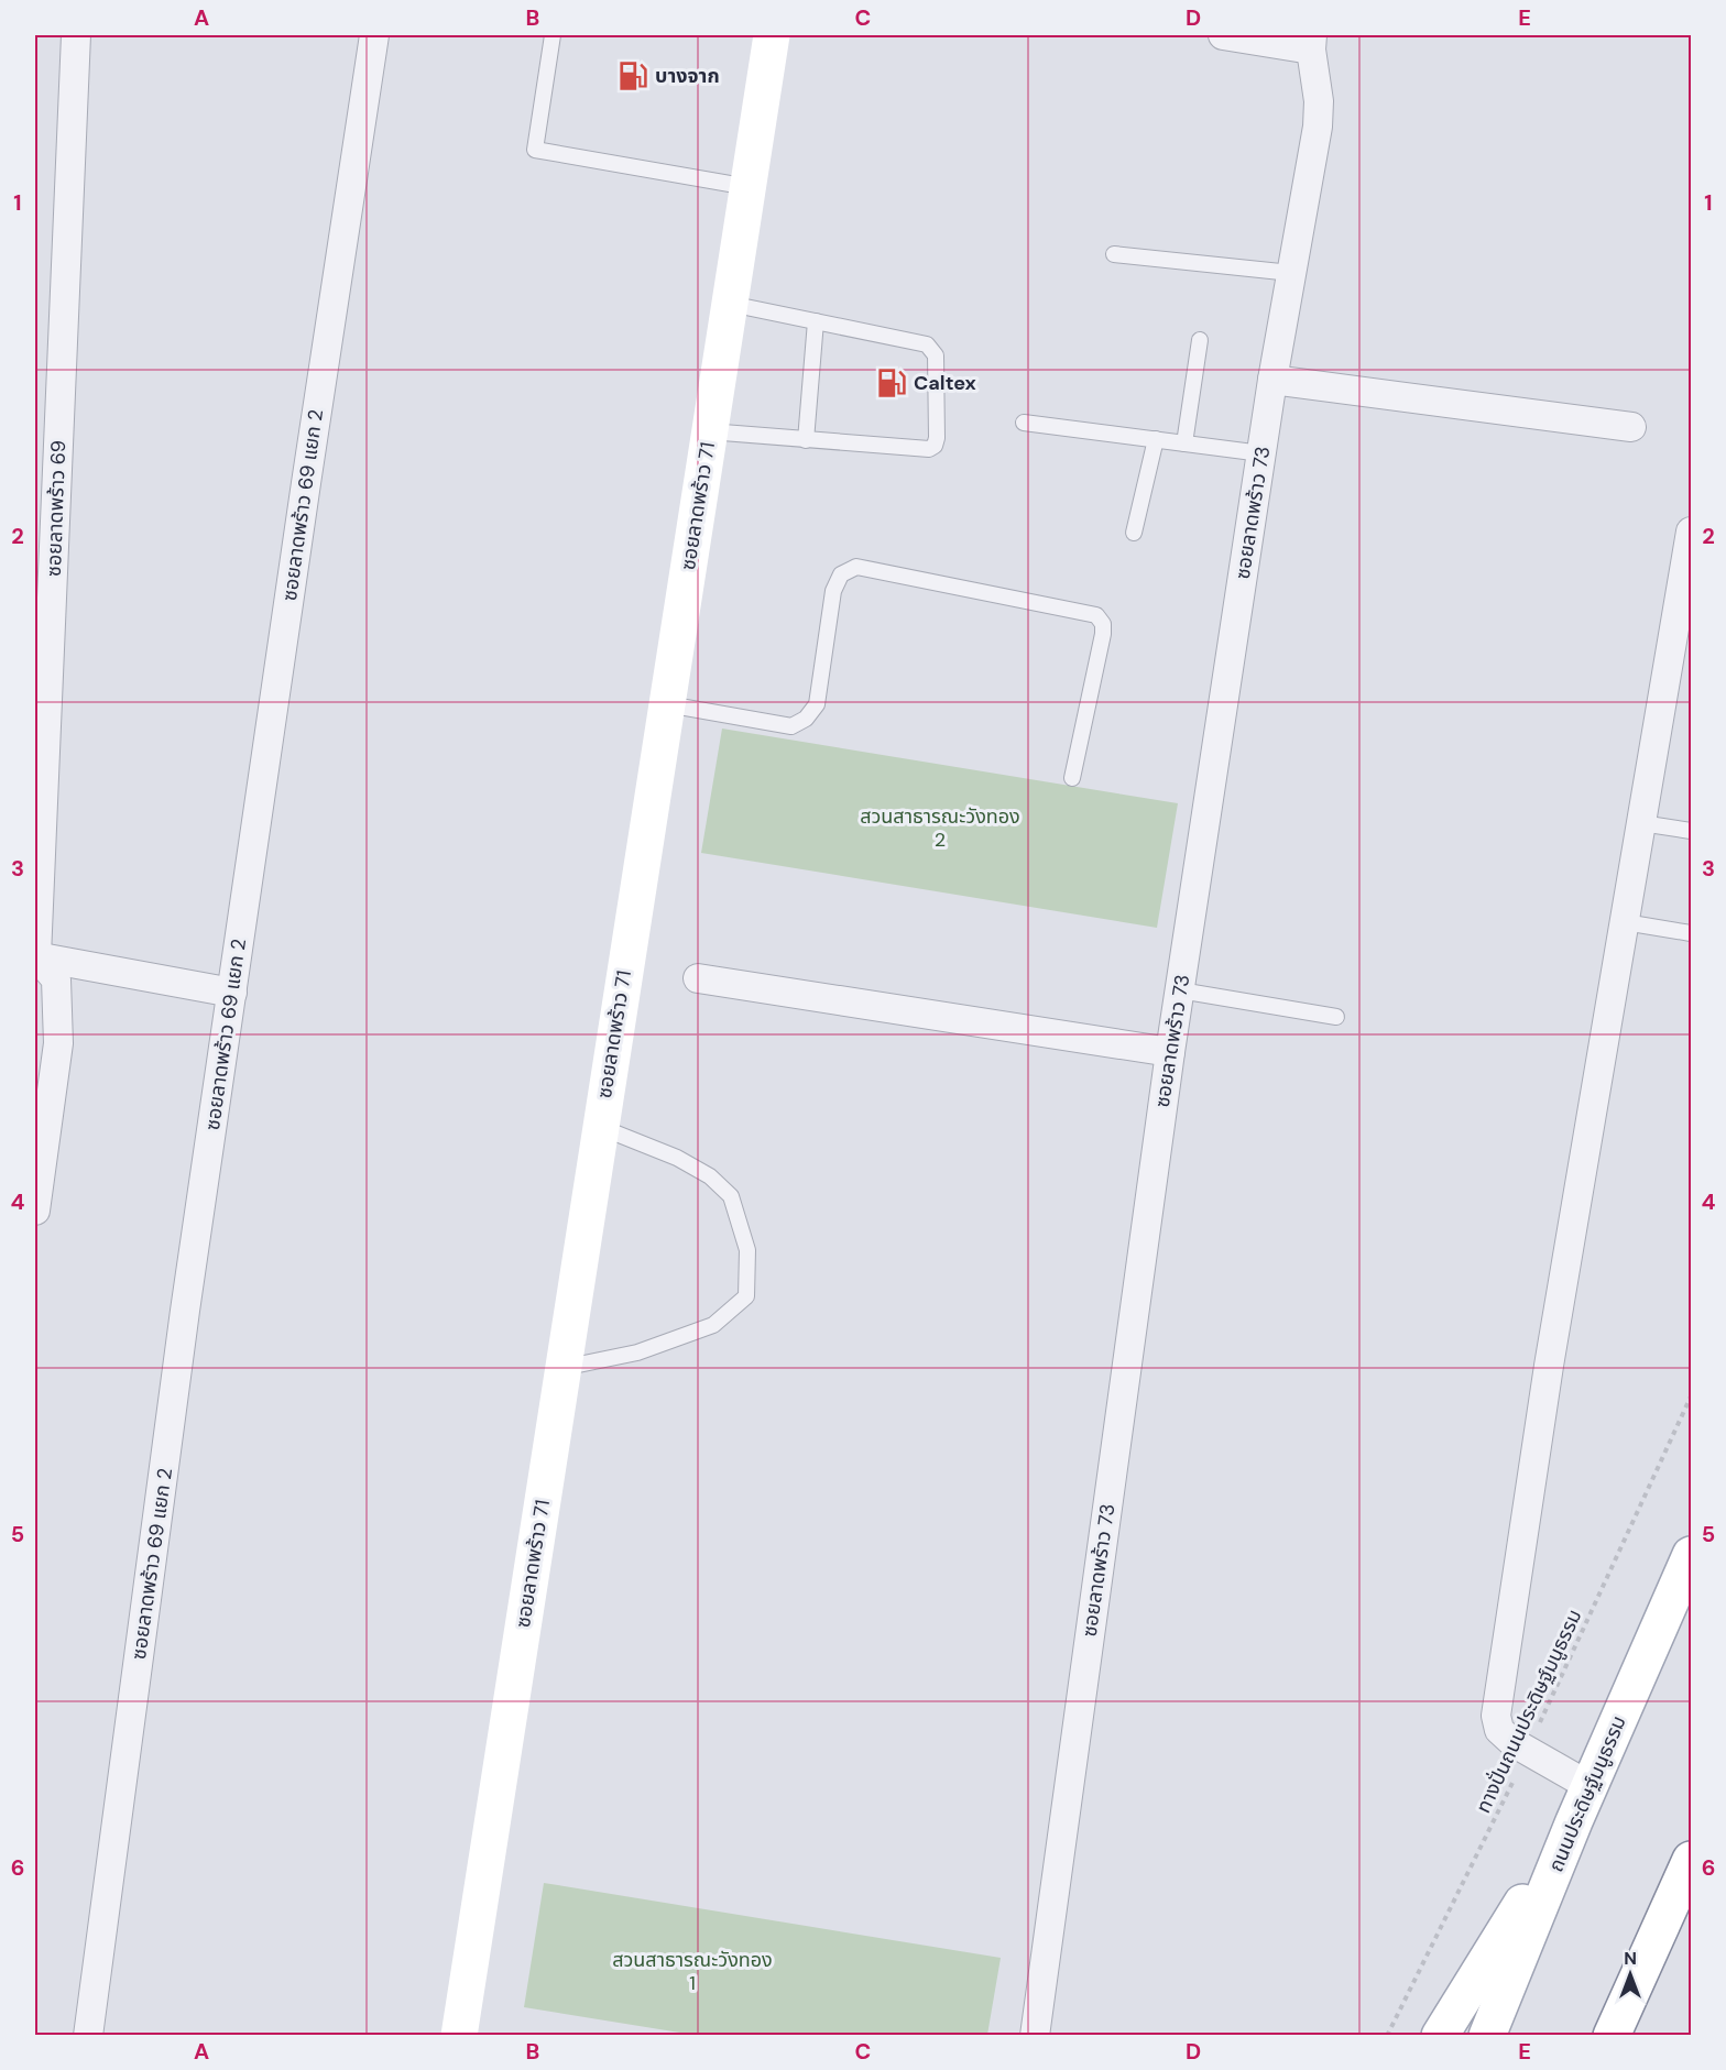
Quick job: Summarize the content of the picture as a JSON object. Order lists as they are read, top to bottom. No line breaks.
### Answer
{"streets":{"main road":["ซอยลาดพร้าว 71","ถนนประดิษฐ์มนูธรรม"],"street":["ซอยลาดพร้าว 69 แยก 2","ซอยลาดพร้าว 69","ซอยลาดพร้าว 73"],"path":["ทางปั่นถนนประดิษฐ์มนูธรรม"]},"parks":["สวนสาธารณะวังทอง 2","สวนสาธารณะวังทอง 1"],"places":{"fuel station":["บางจาก","Caltex"]},"north":"top","grid":{"columns":["A","B","C","D","E"],"rows":["1","2","3","4","5","6"]}}
